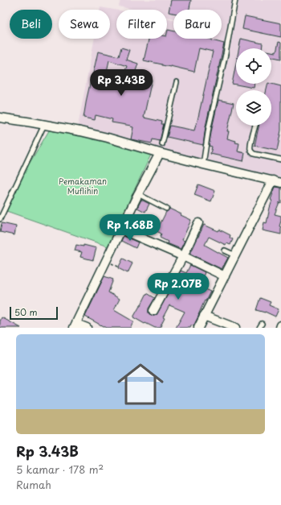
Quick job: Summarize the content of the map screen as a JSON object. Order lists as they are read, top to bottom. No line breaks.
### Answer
{"parks":["Pemakaman Muflihin"],"scale_bar":"50 m","page":{"chip":["Beli","Sewa","Filter","Baru"],"price":["Rp 3.43B","Rp 1.68B","Rp 2.07B"],"scale":"50 m","list":[{"name":"Rp 3.43B","note":"5 kamar · 178 m² · Rumah"}]}}
